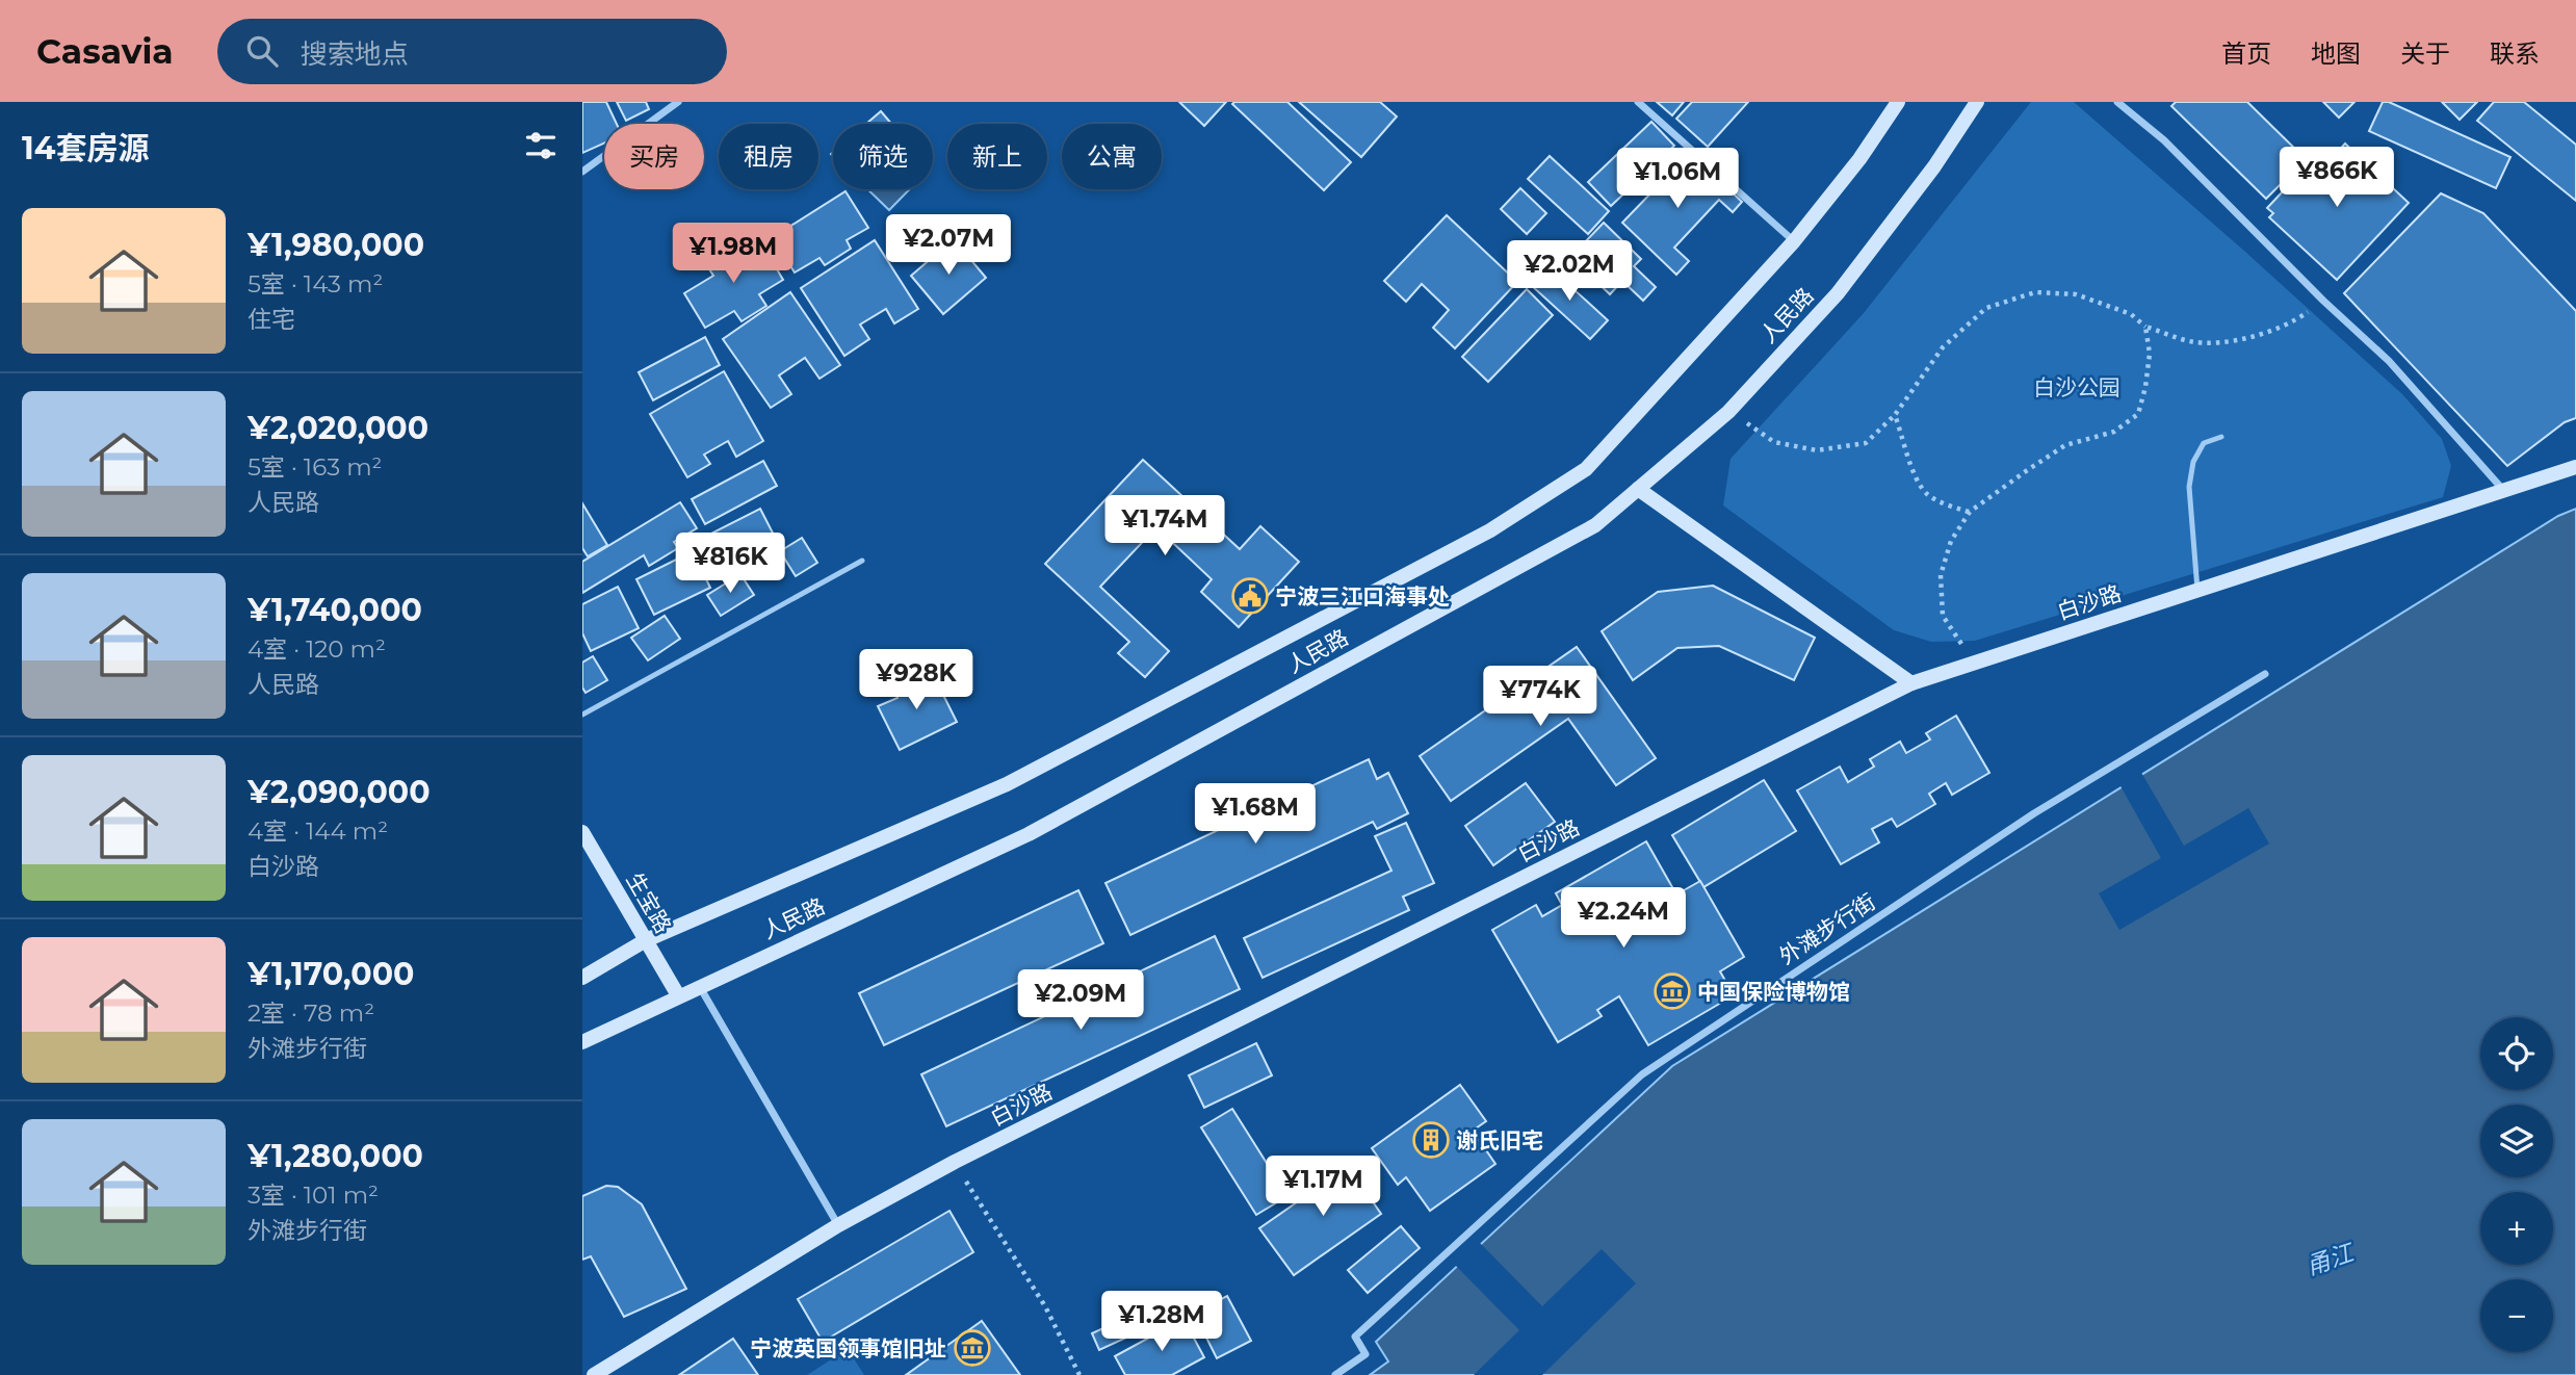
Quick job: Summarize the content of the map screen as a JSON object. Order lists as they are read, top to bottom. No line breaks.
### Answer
{"streets":{"main road":["人民路","白沙路","生宝路"],"street":["外滩步行街"]},"crossings":[["人民路","生宝路"]],"water":["甬江"],"parks":["白沙公园"],"places":{"public building":["宁波三江口海事处"],"museum":["中国保险博物馆","宁波英国领事馆旧址"],"building":["谢氏旧宅"]},"page":{"header":"Casavia","search":"搜索地点","nav":["首页","地图","关于","联系"],"heading":"14套房源","chip":["买房","租房","筛选","新上","公寓"],"price":["¥866K","¥1.06M","¥2.07M","¥1.98M","¥2.02M","¥1.74M","¥816K","¥928K","¥774K","¥1.68M","¥2.24M","¥2.09M","¥1.17M","¥1.28M"],"list":[{"name":"¥1,980,000","note":"5室 · 143 m² · 住宅"},{"name":"¥2,020,000","note":"5室 · 163 m² · 人民路"},{"name":"¥1,740,000","note":"4室 · 120 m² · 人民路"},{"name":"¥2,090,000","note":"4室 · 144 m² · 白沙路"},{"name":"¥1,170,000","note":"2室 · 78 m² · 外滩步行街"},{"name":"¥1,280,000","note":"3室 · 101 m² · 外滩步行街"}],"map_buttons":["+","−"]}}
